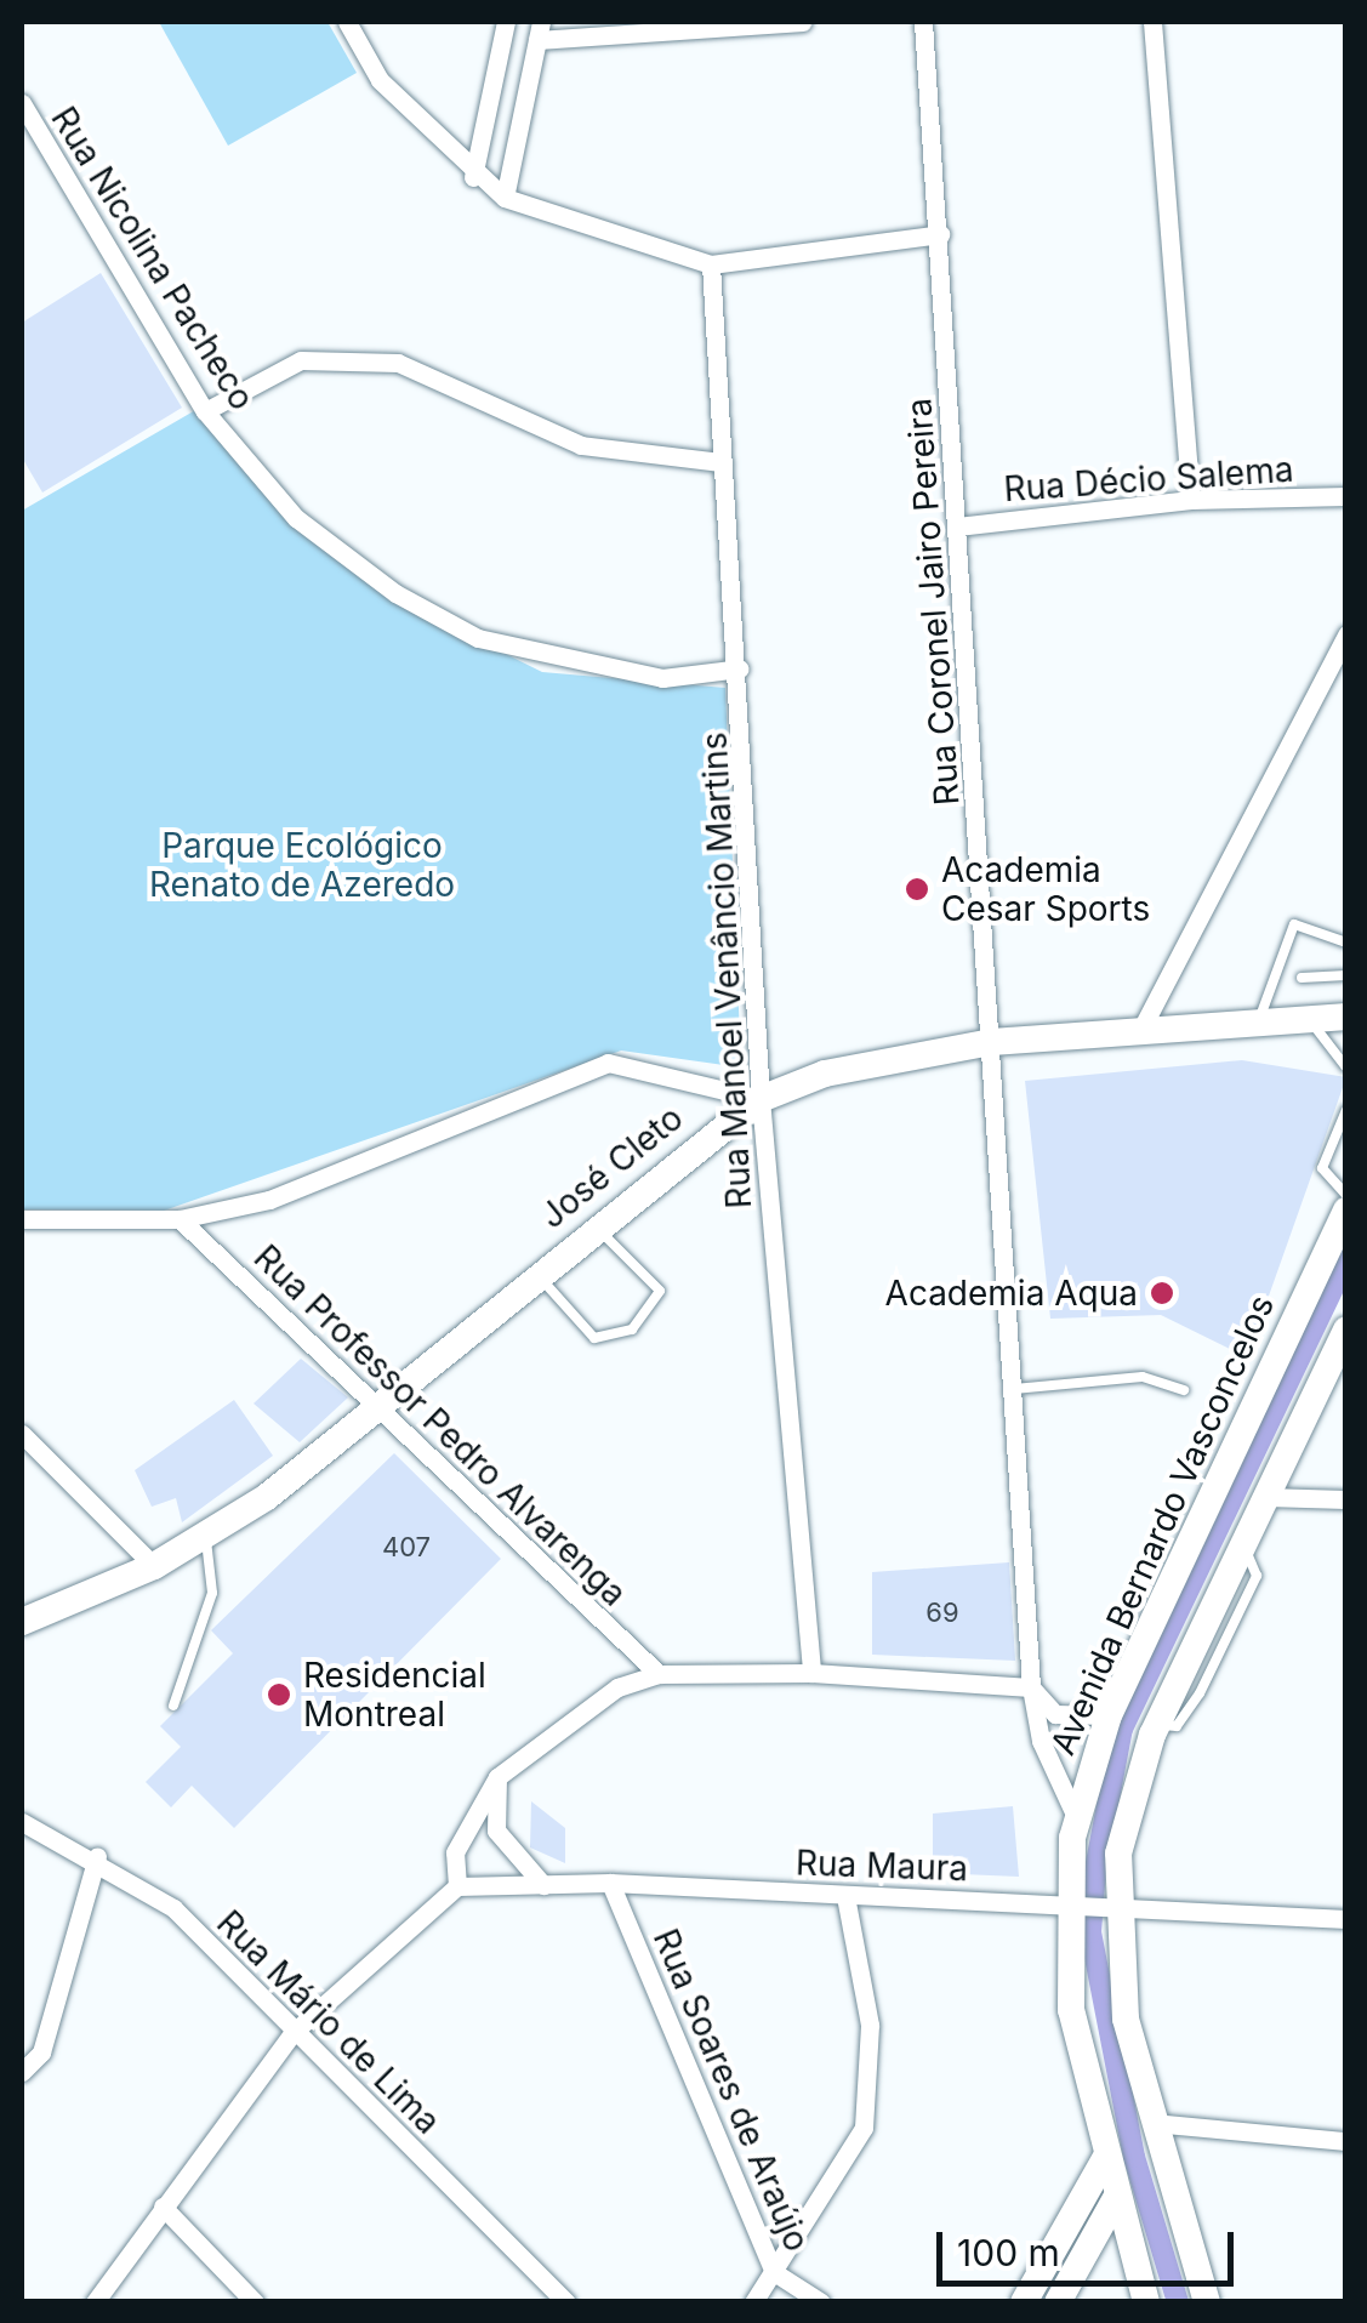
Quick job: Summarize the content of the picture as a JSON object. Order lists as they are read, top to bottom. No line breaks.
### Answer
{"streets":{"main road":["José Cleto","Avenida Bernardo Vasconcelos"],"street":["Rua Nicolina Pacheco","Rua Décio Salema","Rua Coronel Jairo Pereira","Rua Manoel Venâncio Martins","Rua Professor Pedro Alvarenga","Rua Maura","Rua Mário de Lima","Rua Soares de Araújo"]},"crossings":[["Rua Nicolina Pacheco","Rua Manoel Venâncio Martins"],["Rua Décio Salema","Rua Coronel Jairo Pereira"],["Rua Coronel Jairo Pereira","José Cleto"],["Rua Coronel Jairo Pereira","Avenida Bernardo Vasconcelos"],["Rua Manoel Venâncio Martins","José Cleto"],["José Cleto","Rua Professor Pedro Alvarenga"],["Avenida Bernardo Vasconcelos","Rua Maura"],["Rua Maura","Rua Soares de Araújo"]],"parks":["Parque Ecológico Renato de Azeredo"],"places":["Academia Cesar Sports","Academia Aqua","Residencial Montreal"],"house_numbers":["407","69"],"scale_bar":"100 m"}
